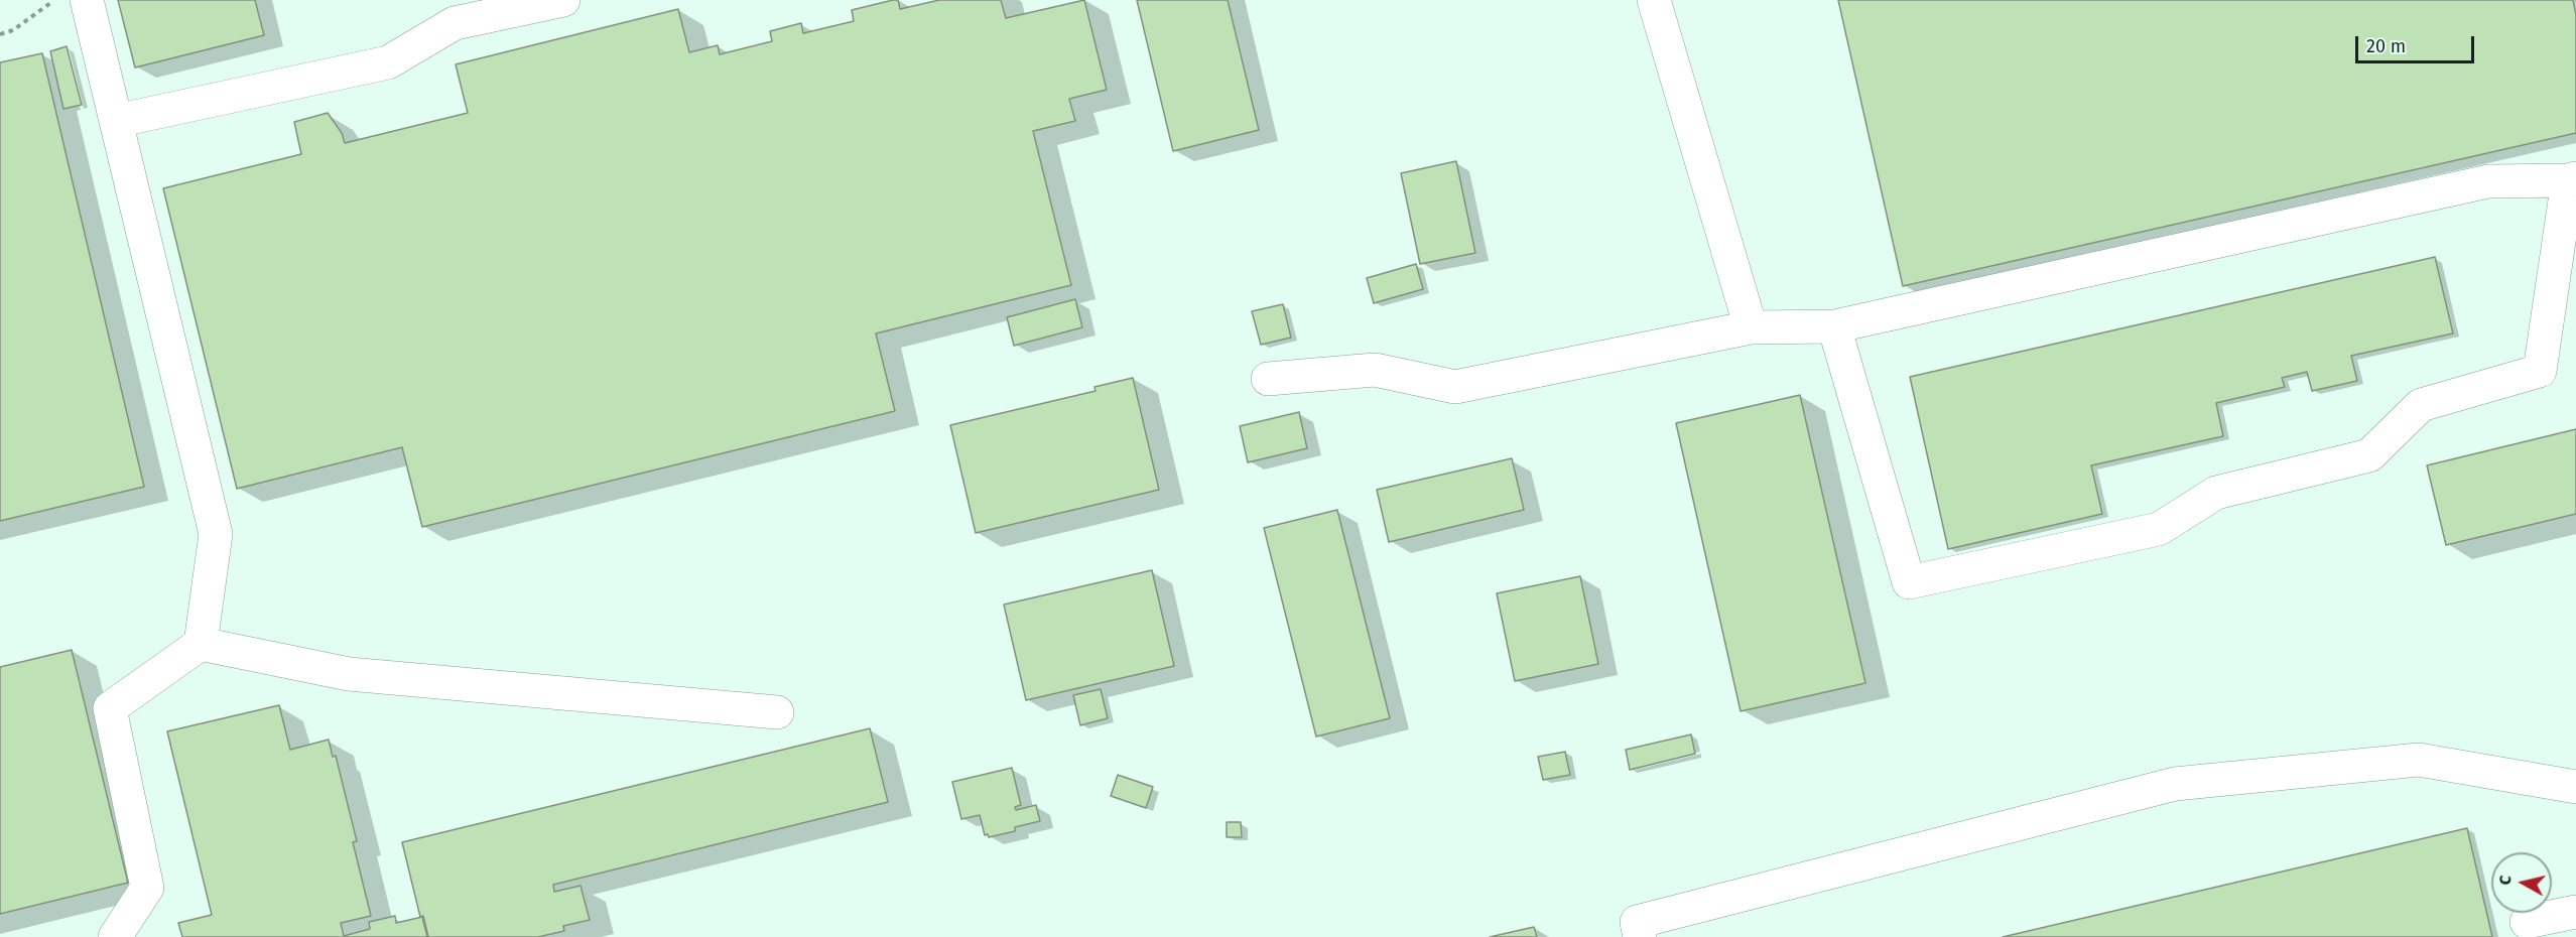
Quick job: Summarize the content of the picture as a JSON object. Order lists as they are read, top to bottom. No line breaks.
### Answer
{"scale_bar":"20 m","north":"left"}
